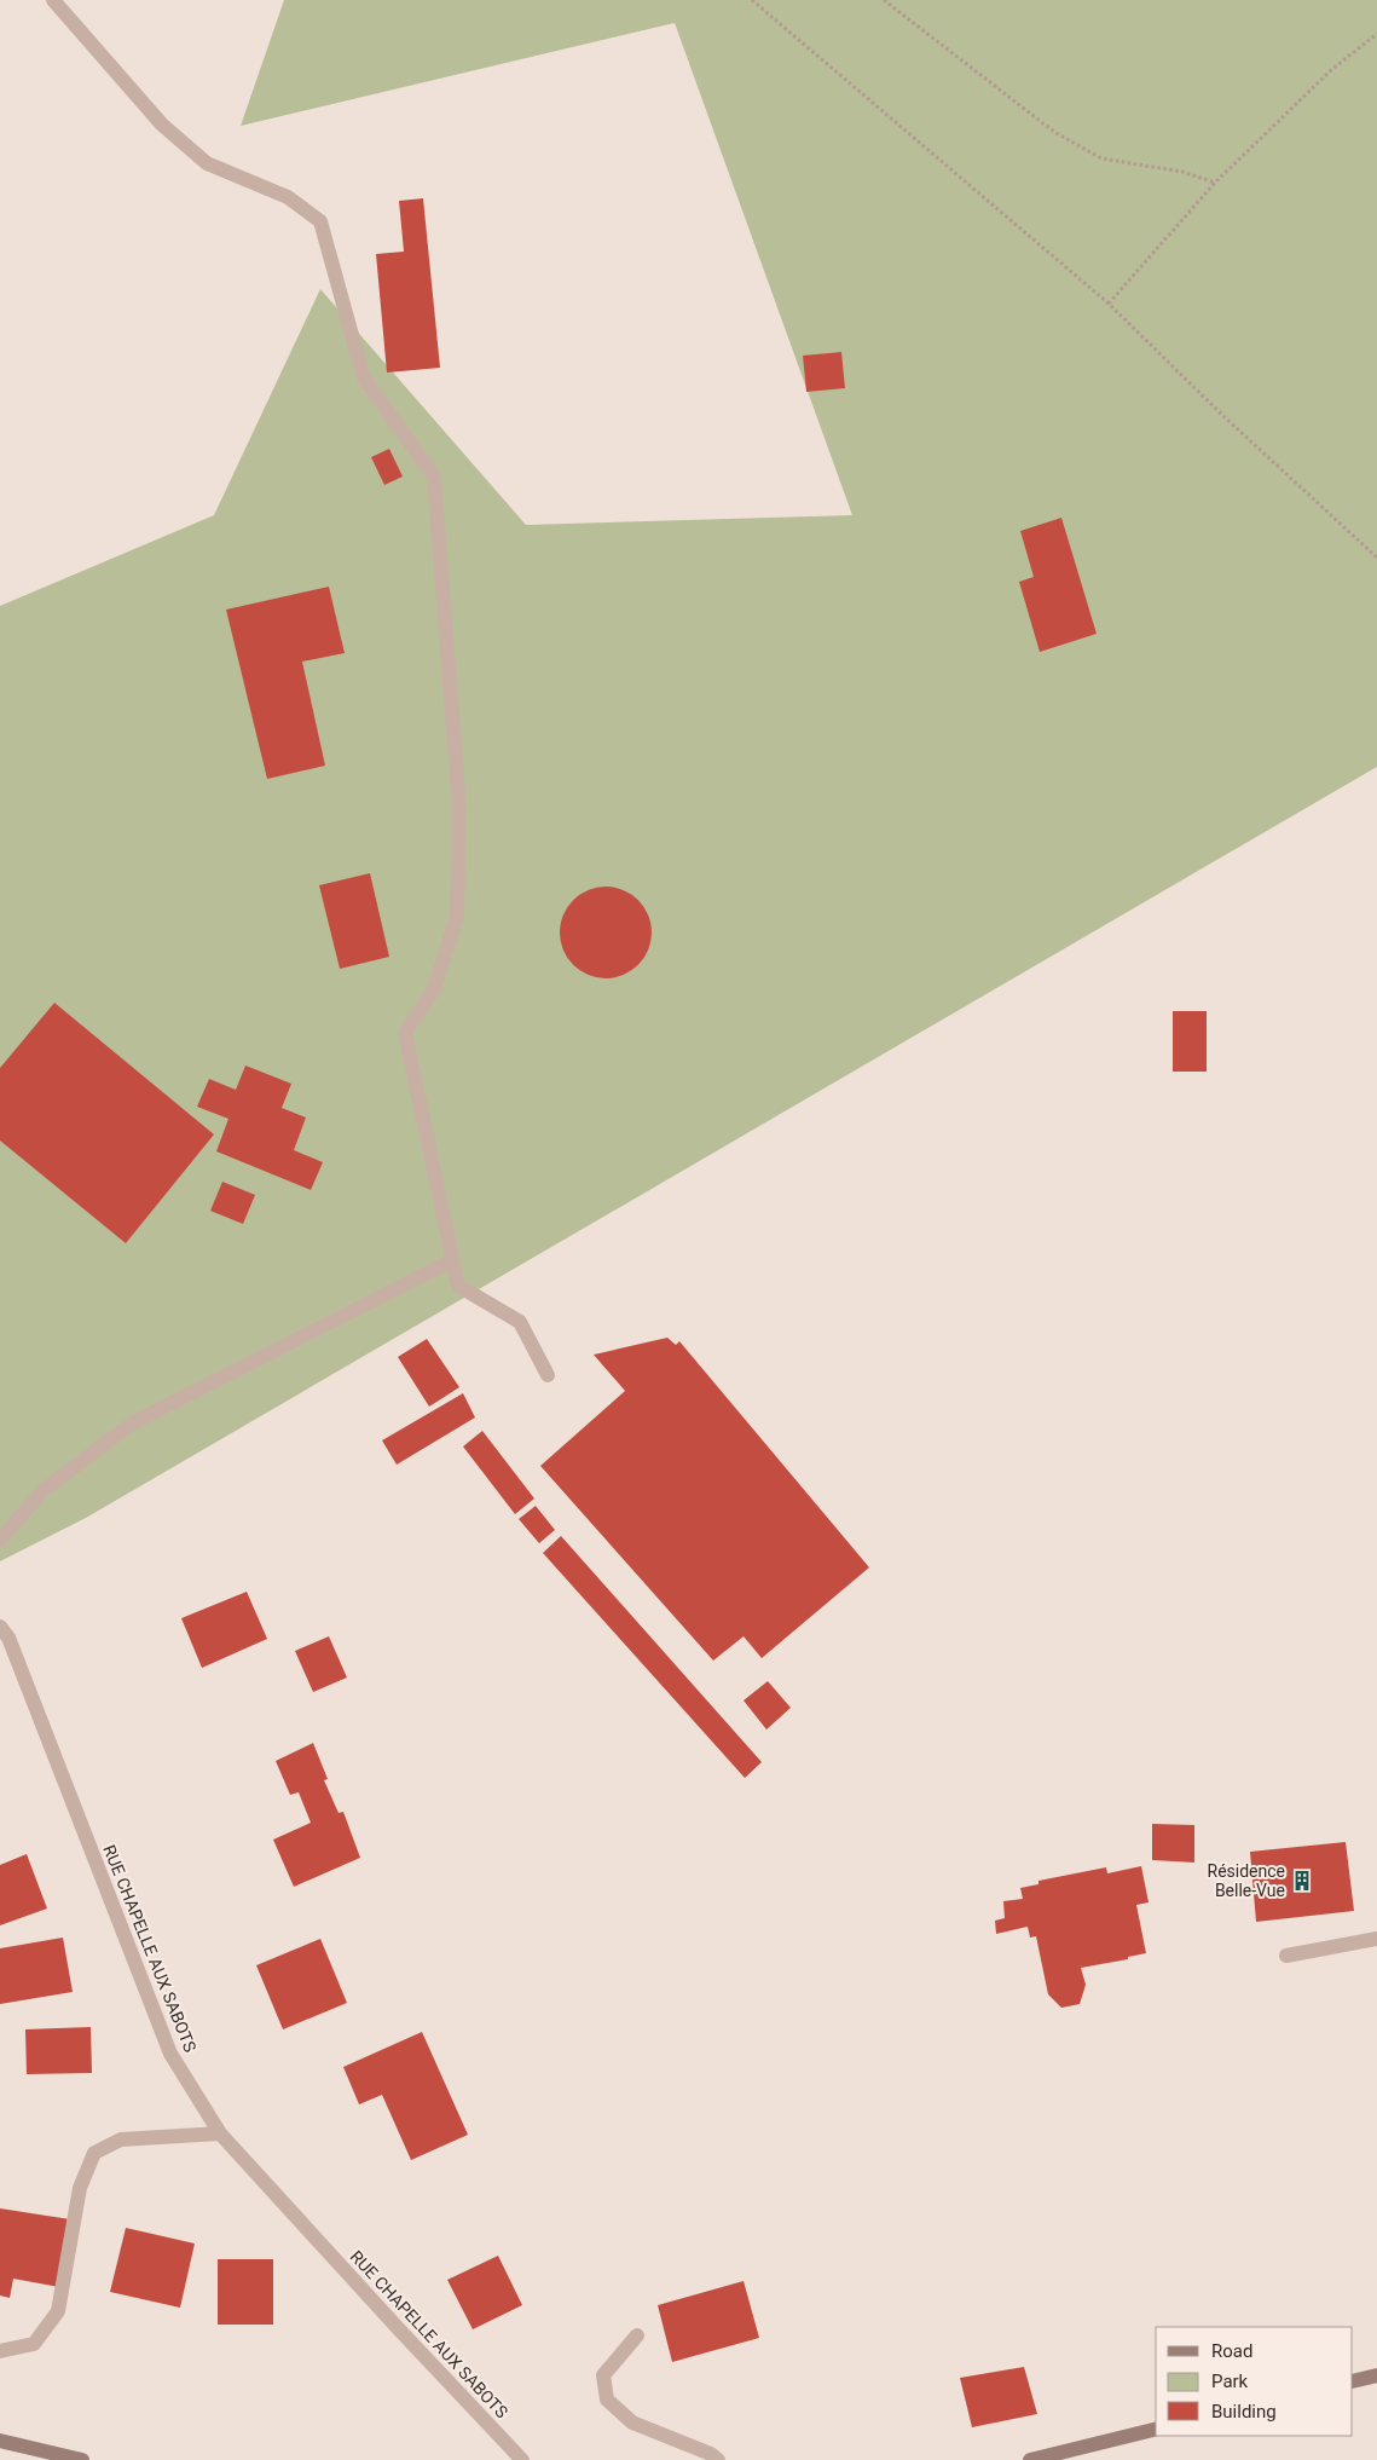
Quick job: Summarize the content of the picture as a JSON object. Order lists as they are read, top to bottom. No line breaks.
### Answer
{"streets":{"street":["RUE CHAPELLE AUX SABOTS"]},"places":{"building":["Résidence Belle-Vue"]},"legend":["Road","Park","Building"]}
